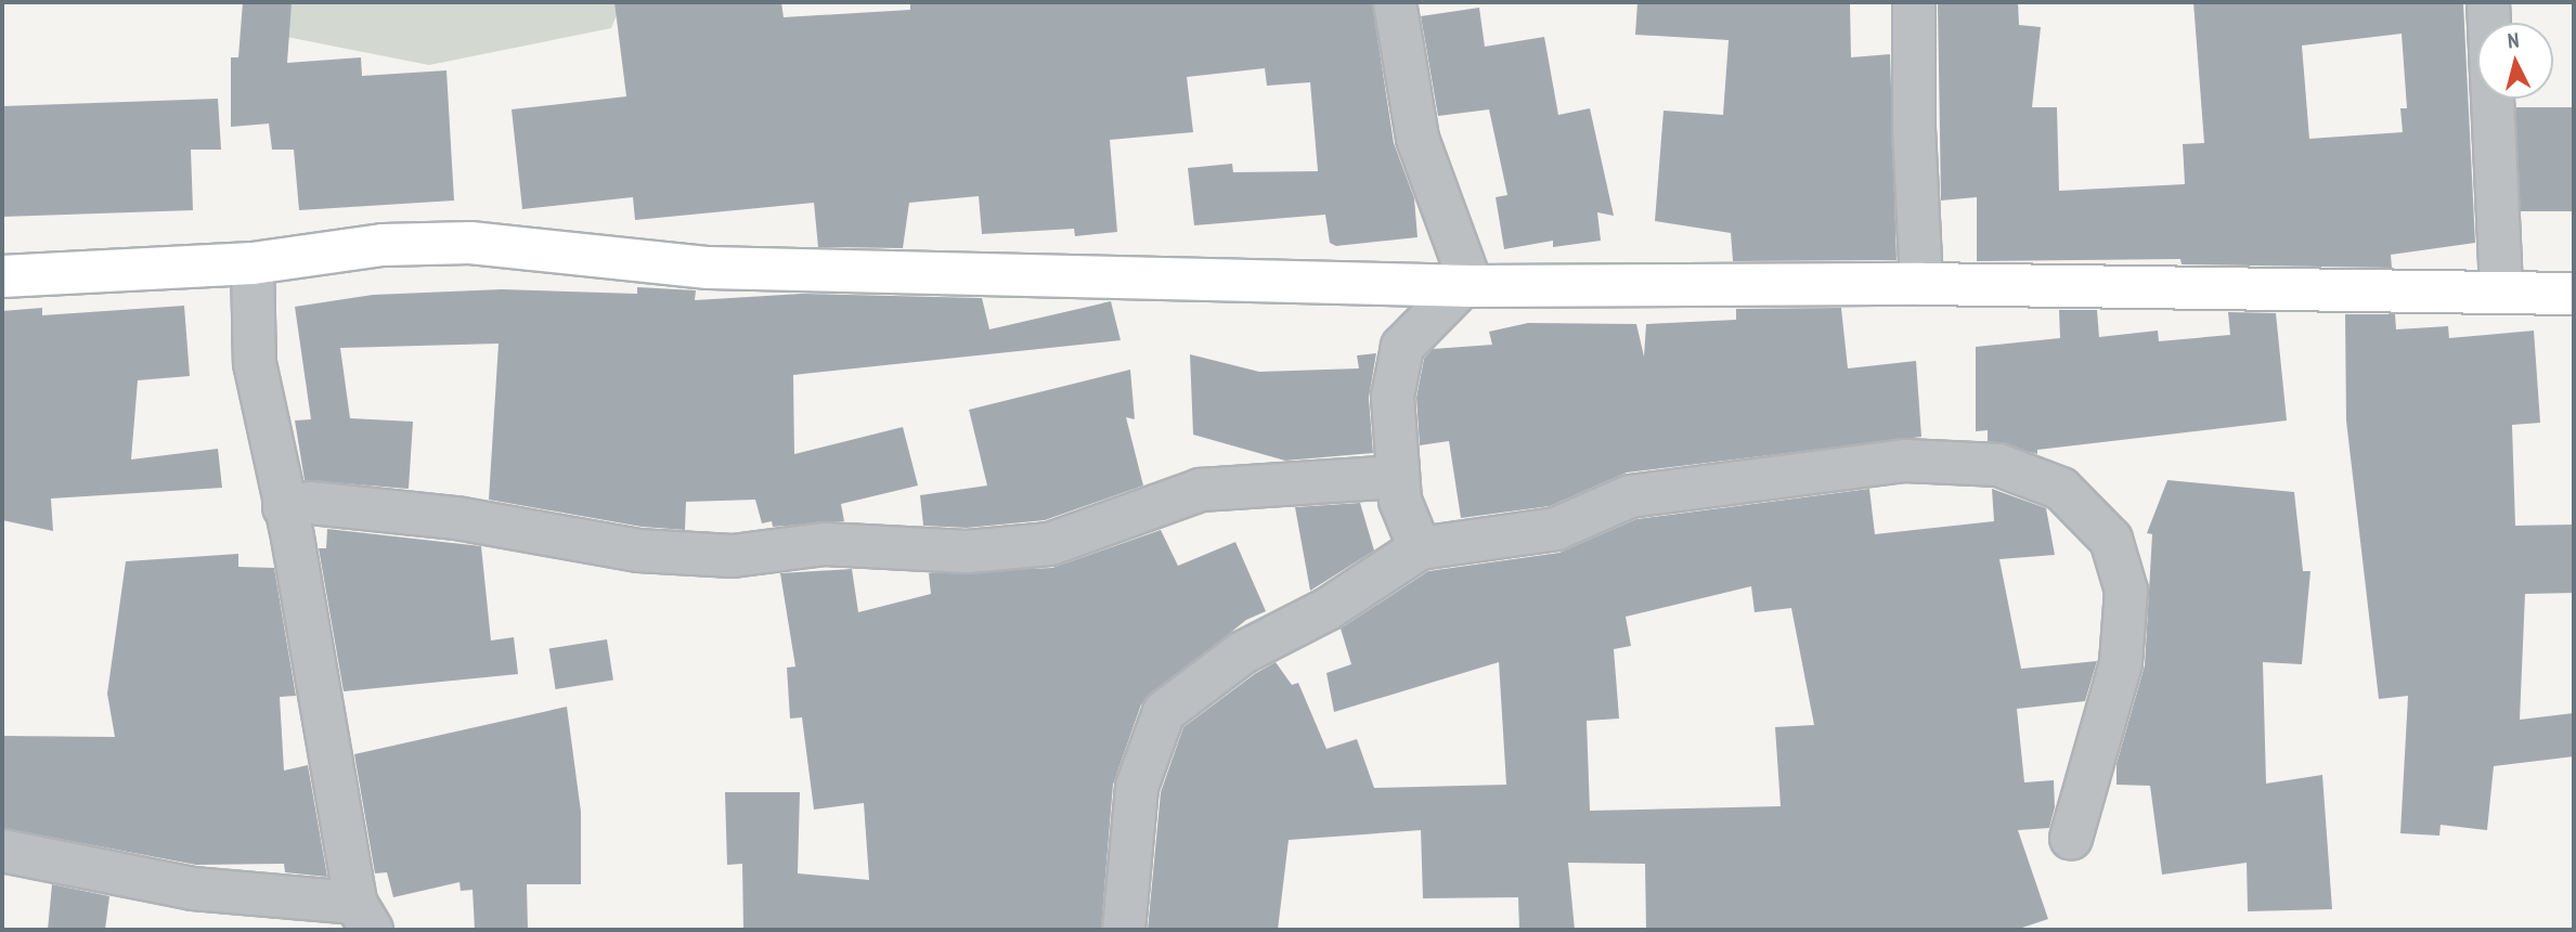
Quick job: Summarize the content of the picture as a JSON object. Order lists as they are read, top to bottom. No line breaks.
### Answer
{"north":"top"}
